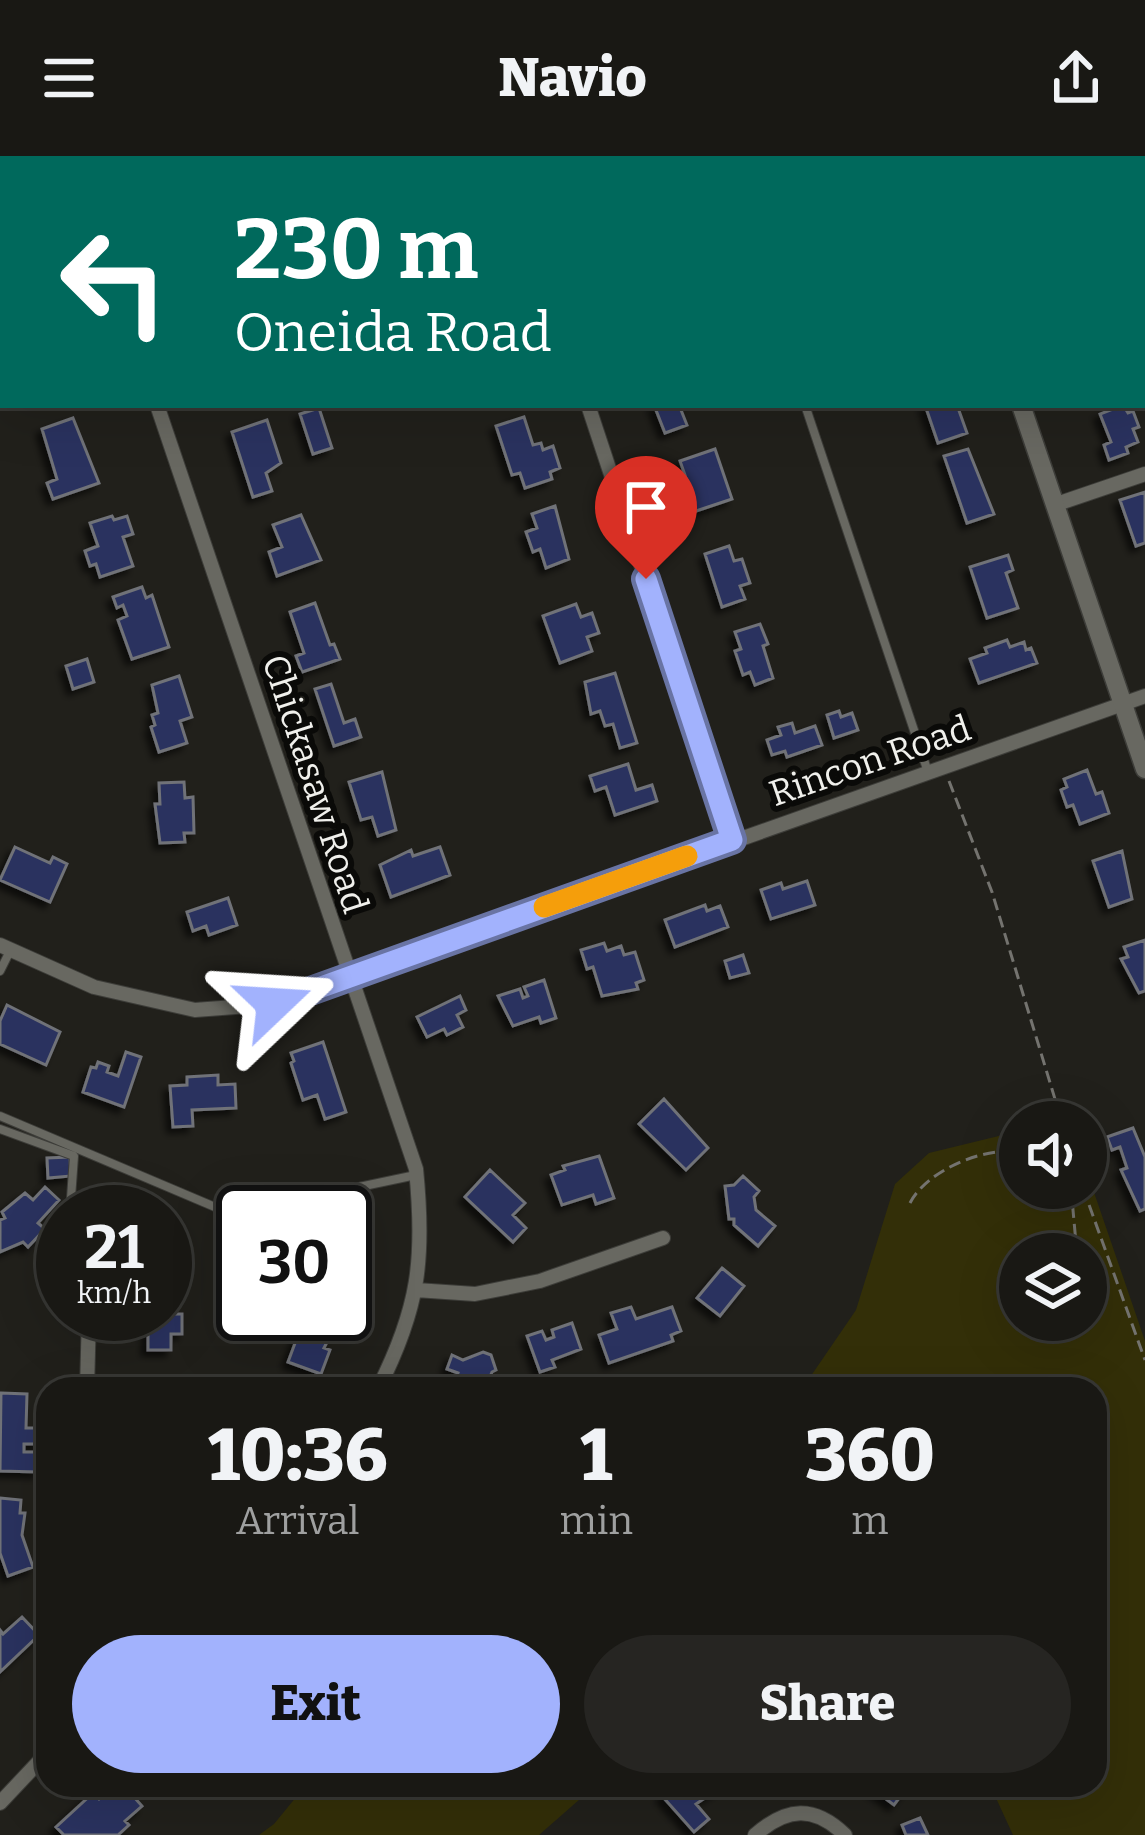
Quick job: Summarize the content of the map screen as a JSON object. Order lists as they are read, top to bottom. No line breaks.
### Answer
{"streets":{"street":["Rincon Road","Chickasaw Road"]},"crossings":[["Rincon Road","Chickasaw Road"]],"page":{"header":"Navio","turn":["230 m","Oneida Road"],"speed":"21 km/h","limit":"30","eta":["10:36","Arrival","1","min","360","m"],"buttons":["Exit","Share"]}}
